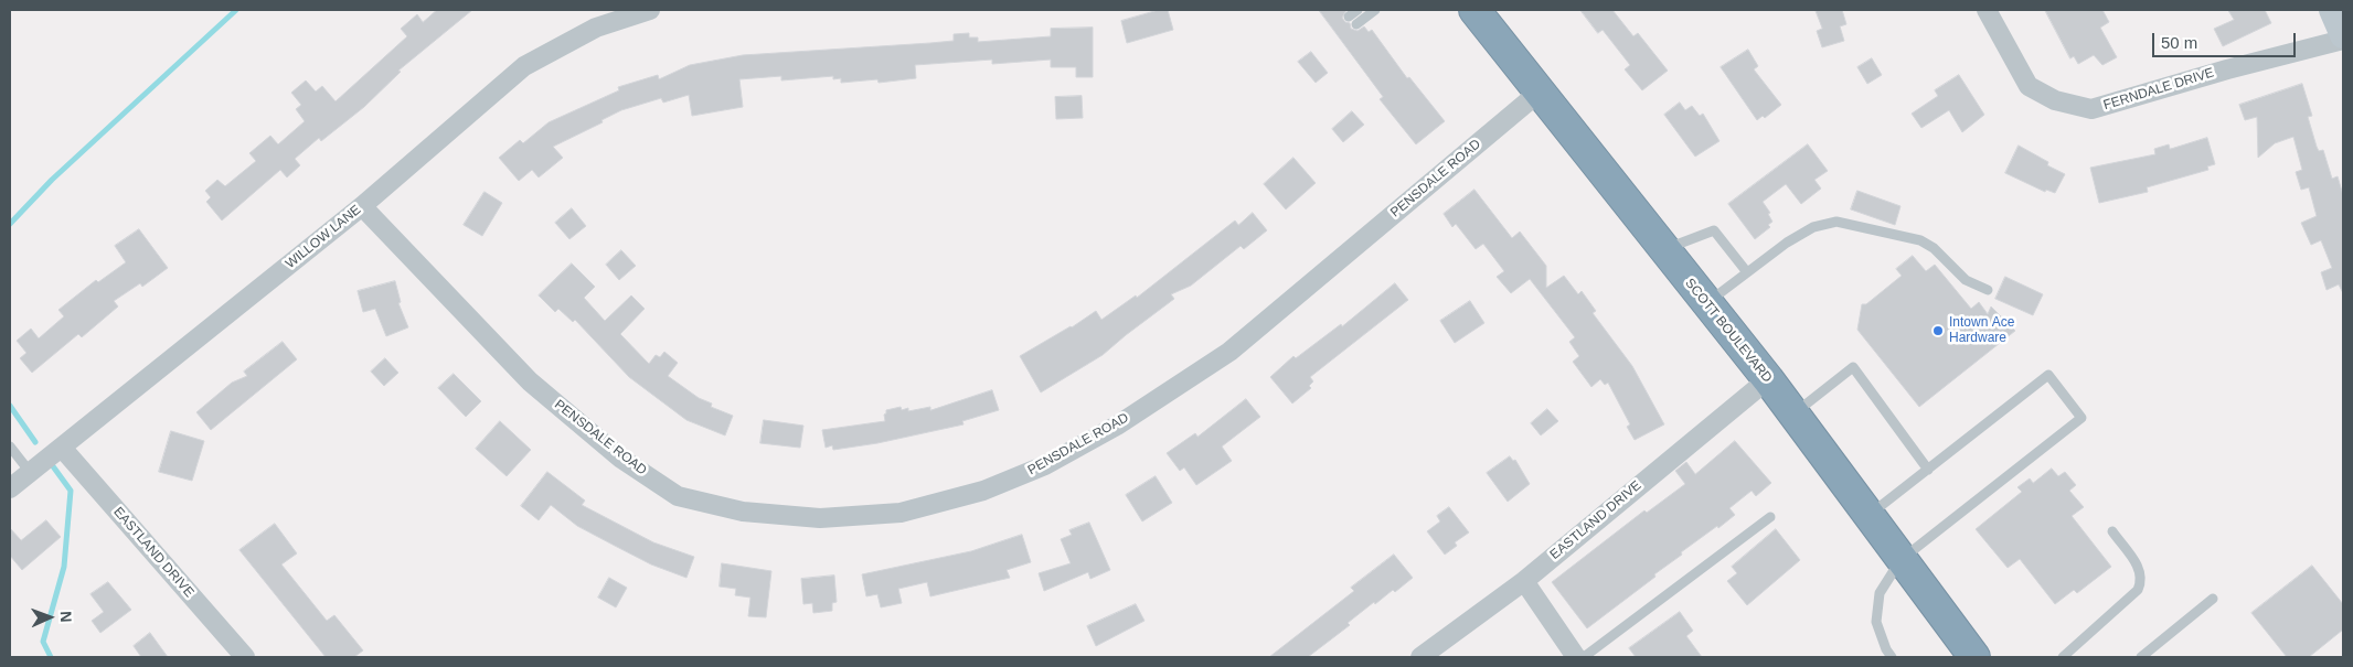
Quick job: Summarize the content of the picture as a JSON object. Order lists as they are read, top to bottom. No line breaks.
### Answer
{"streets":{"highway":["SCOTT BOULEVARD"],"street":["FERNDALE DRIVE","PENSDALE ROAD","WILLOW LANE","EASTLAND DRIVE"]},"crossings":[["PENSDALE ROAD","WILLOW LANE"],["PENSDALE ROAD","SCOTT BOULEVARD"],["WILLOW LANE","EASTLAND DRIVE"],["SCOTT BOULEVARD","EASTLAND DRIVE"]],"places":["Intown Ace Hardware"],"scale_bar":"50 m","north":"right"}
